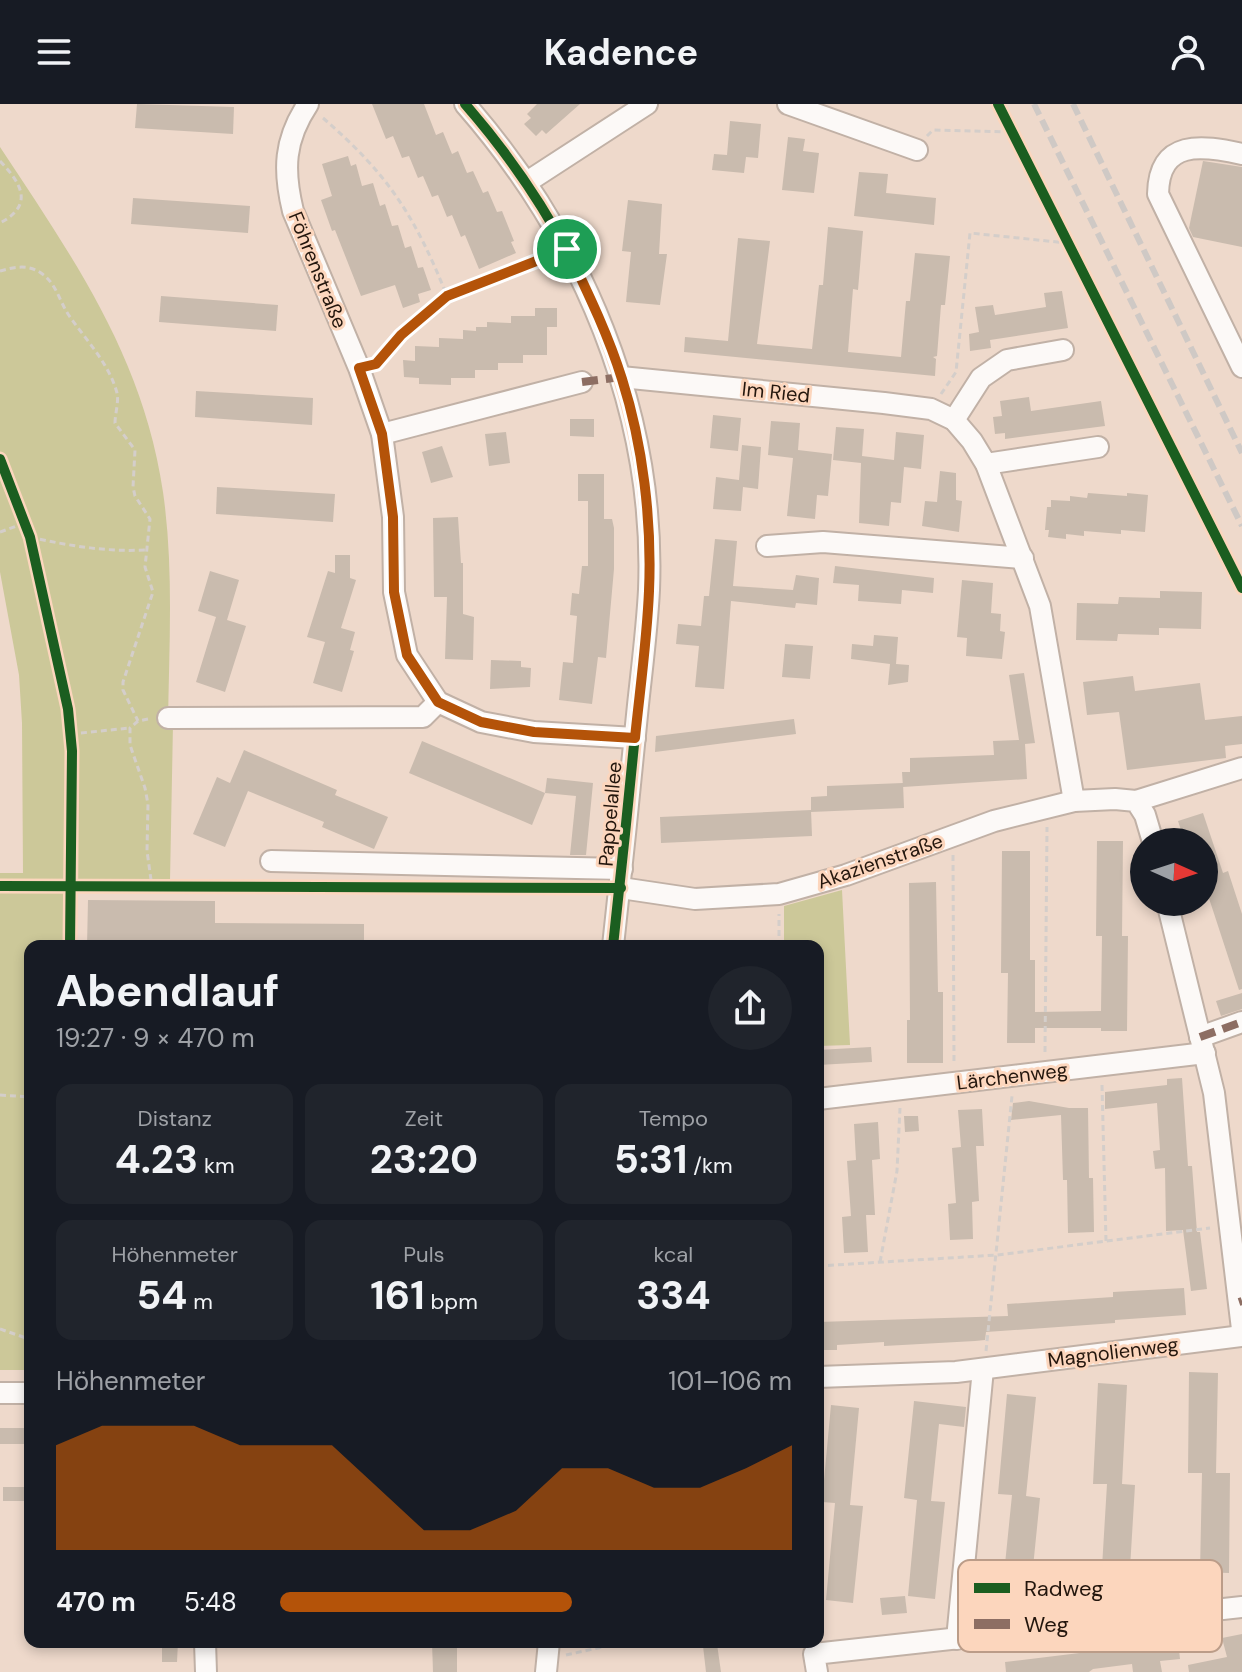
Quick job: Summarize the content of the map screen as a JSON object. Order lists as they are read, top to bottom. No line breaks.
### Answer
{"streets":{"street":["Föhrenstraße","Im Ried","Pappelallee","Akazienstraße","Lärchenweg","Magnolienweg"]},"crossings":[["Im Ried","Pappelallee"],["Im Ried","Akazienstraße"],["Pappelallee","Akazienstraße"]],"legend":["Radweg","Weg"],"north":"right","page":{"header":"Kadence","heading":["Abendlauf","19:27 · 9 × 470 m"],"stats":[["Distanz","4.23 km"],["Zeit","23:20"],["Tempo","5:31 /km"],["Höhenmeter","54 m"],["Puls","161 bpm"],["kcal","334"]],"chart":["Höhenmeter","101–106 m"],"list":[{"name":"470 m","note":"5:48"}]}}
